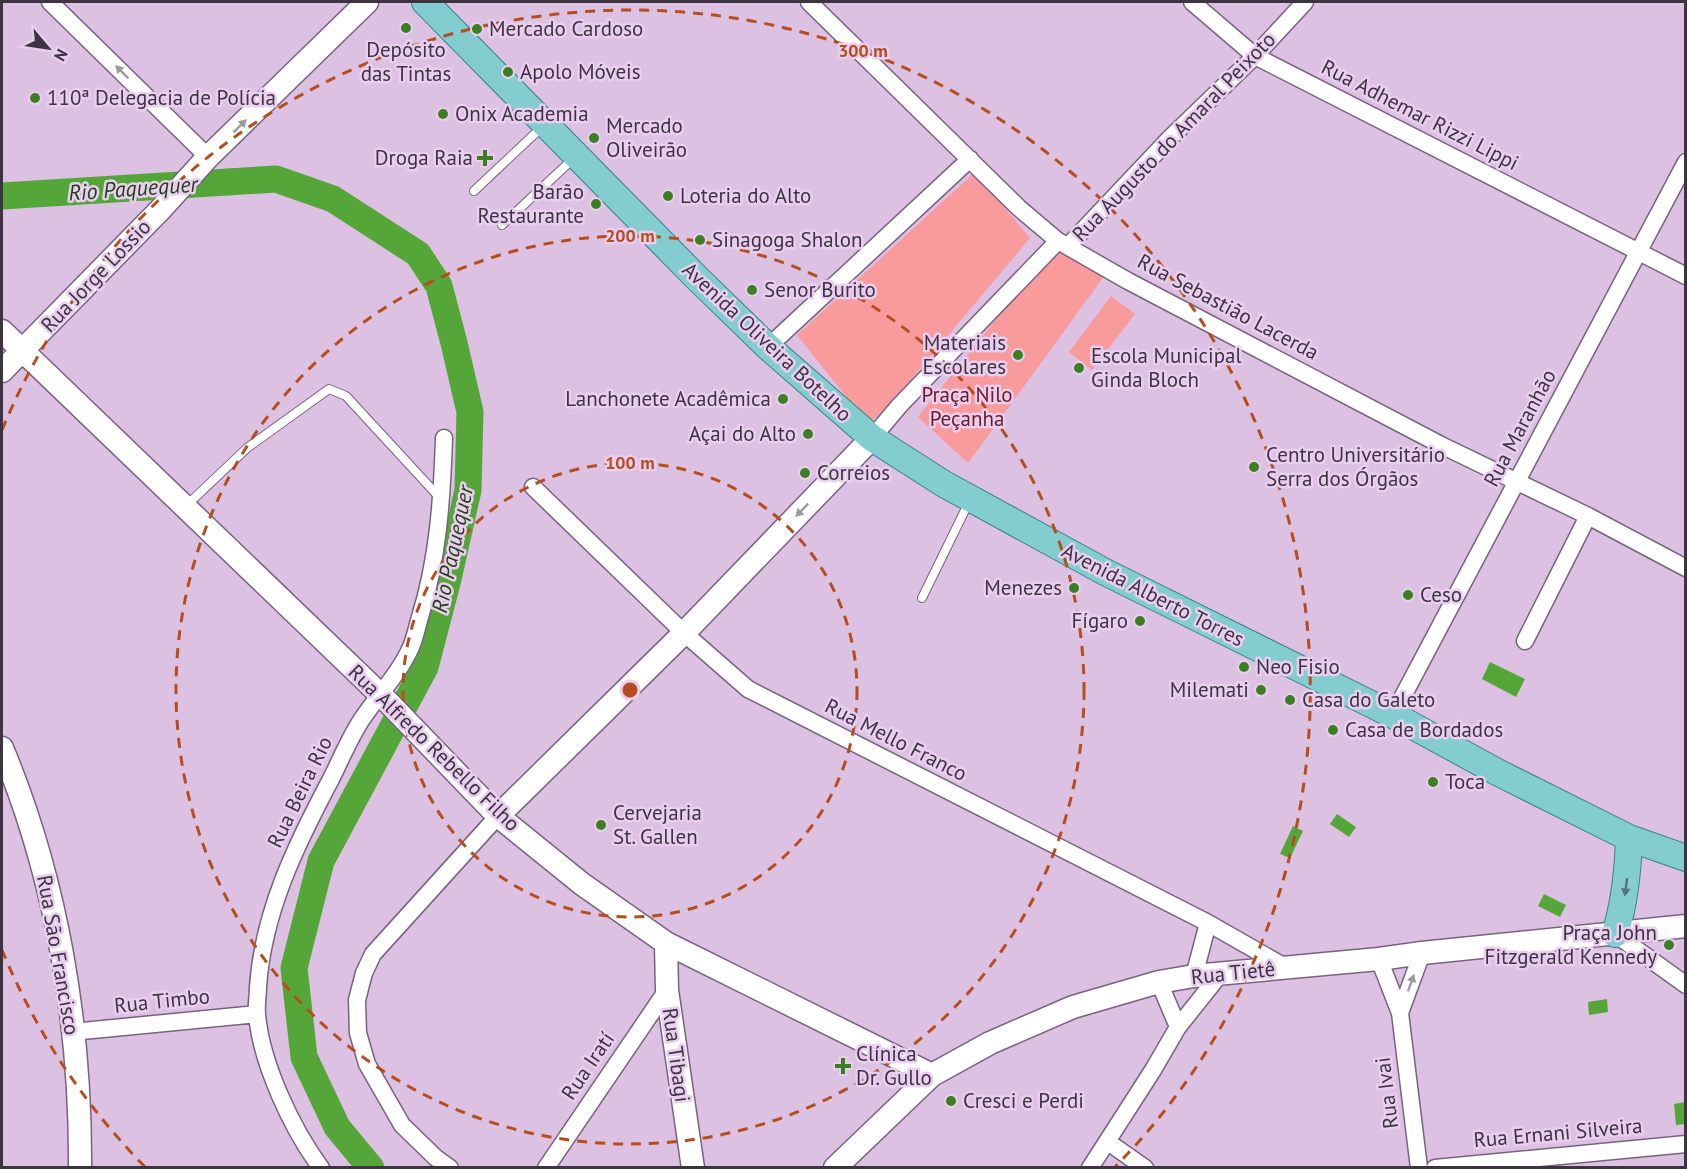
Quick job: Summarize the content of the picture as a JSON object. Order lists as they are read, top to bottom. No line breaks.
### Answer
{"streets":{"main road":["Rua Augusto do Amaral Peixoto","Rua Jorge Lossio","Avenida Oliveira Botelho","Avenida Alberto Torres","Rua Alfredo Rebello Filho","Rua São Francisco","Rua Tietê","Rua Tibagi"],"street":["Rua Adhemar Rizzi Lippi","Rua Sebastião Lacerda","Rua Maranhão","Rua Mello Franco","Rua Beira Rio","Rua Timbo","Rua Iratí","Rua Ivai","Rua Ernani Silveira"]},"crossings":[["Rua Adhemar Rizzi Lippi","Rua Augusto do Amaral Peixoto"],["Rua Adhemar Rizzi Lippi","Rua Maranhão"],["Rua Augusto do Amaral Peixoto","Rua Sebastião Lacerda"],["Rua Augusto do Amaral Peixoto","Avenida Oliveira Botelho"],["Rua Augusto do Amaral Peixoto","Avenida Alberto Torres"],["Rua Augusto do Amaral Peixoto","Rua Mello Franco"],["Rua Augusto do Amaral Peixoto","Rua Alfredo Rebello Filho"],["Rua Jorge Lossio","Rua Alfredo Rebello Filho"],["Rua Sebastião Lacerda","Rua Maranhão"],["Avenida Oliveira Botelho","Avenida Alberto Torres"],["Rua Maranhão","Avenida Alberto Torres"],["Rua Mello Franco","Rua Tietê"],["Rua Alfredo Rebello Filho","Rua Beira Rio"],["Rua Alfredo Rebello Filho","Rua Tietê"],["Rua Alfredo Rebello Filho","Rua Tibagi"],["Rua Beira Rio","Rua Timbo"],["Rua São Francisco","Rua Timbo"],["Rua Tietê","Rua Ivai"],["Rua Tibagi","Rua Iratí"]],"one_way":["Rua Jorge Lossio"],"water":["Rio Paquequer"],"parks":["Praça Nilo Peçanha"],"places":{"other":["Depósito das Tintas","Mercado Cardoso","Apolo Móveis","110ª Delegacia de Polícia","Onix Academia","Mercado Oliveirão","Loteria do Alto","Barão Restaurante","Sinagoga Shalon","Senor Burito","Materiais Escolares","Escola Municipal Ginda Bloch","Lanchonete Acadêmica","Açai do Alto","Centro Universitário Serra dos Órgãos","Correios","Menezes","Ceso","Fígaro","Neo Fisio","Milemati","Casa do Galeto","Casa de Bordados","Toca","Cervejaria St. Gallen","Praça John Fitzgerald Kennedy","Cresci e Perdi"],"health":["Droga Raia","Clínica Dr. Gullo"]},"north":"bottom right","rings":["300 m","200 m","100 m"]}
